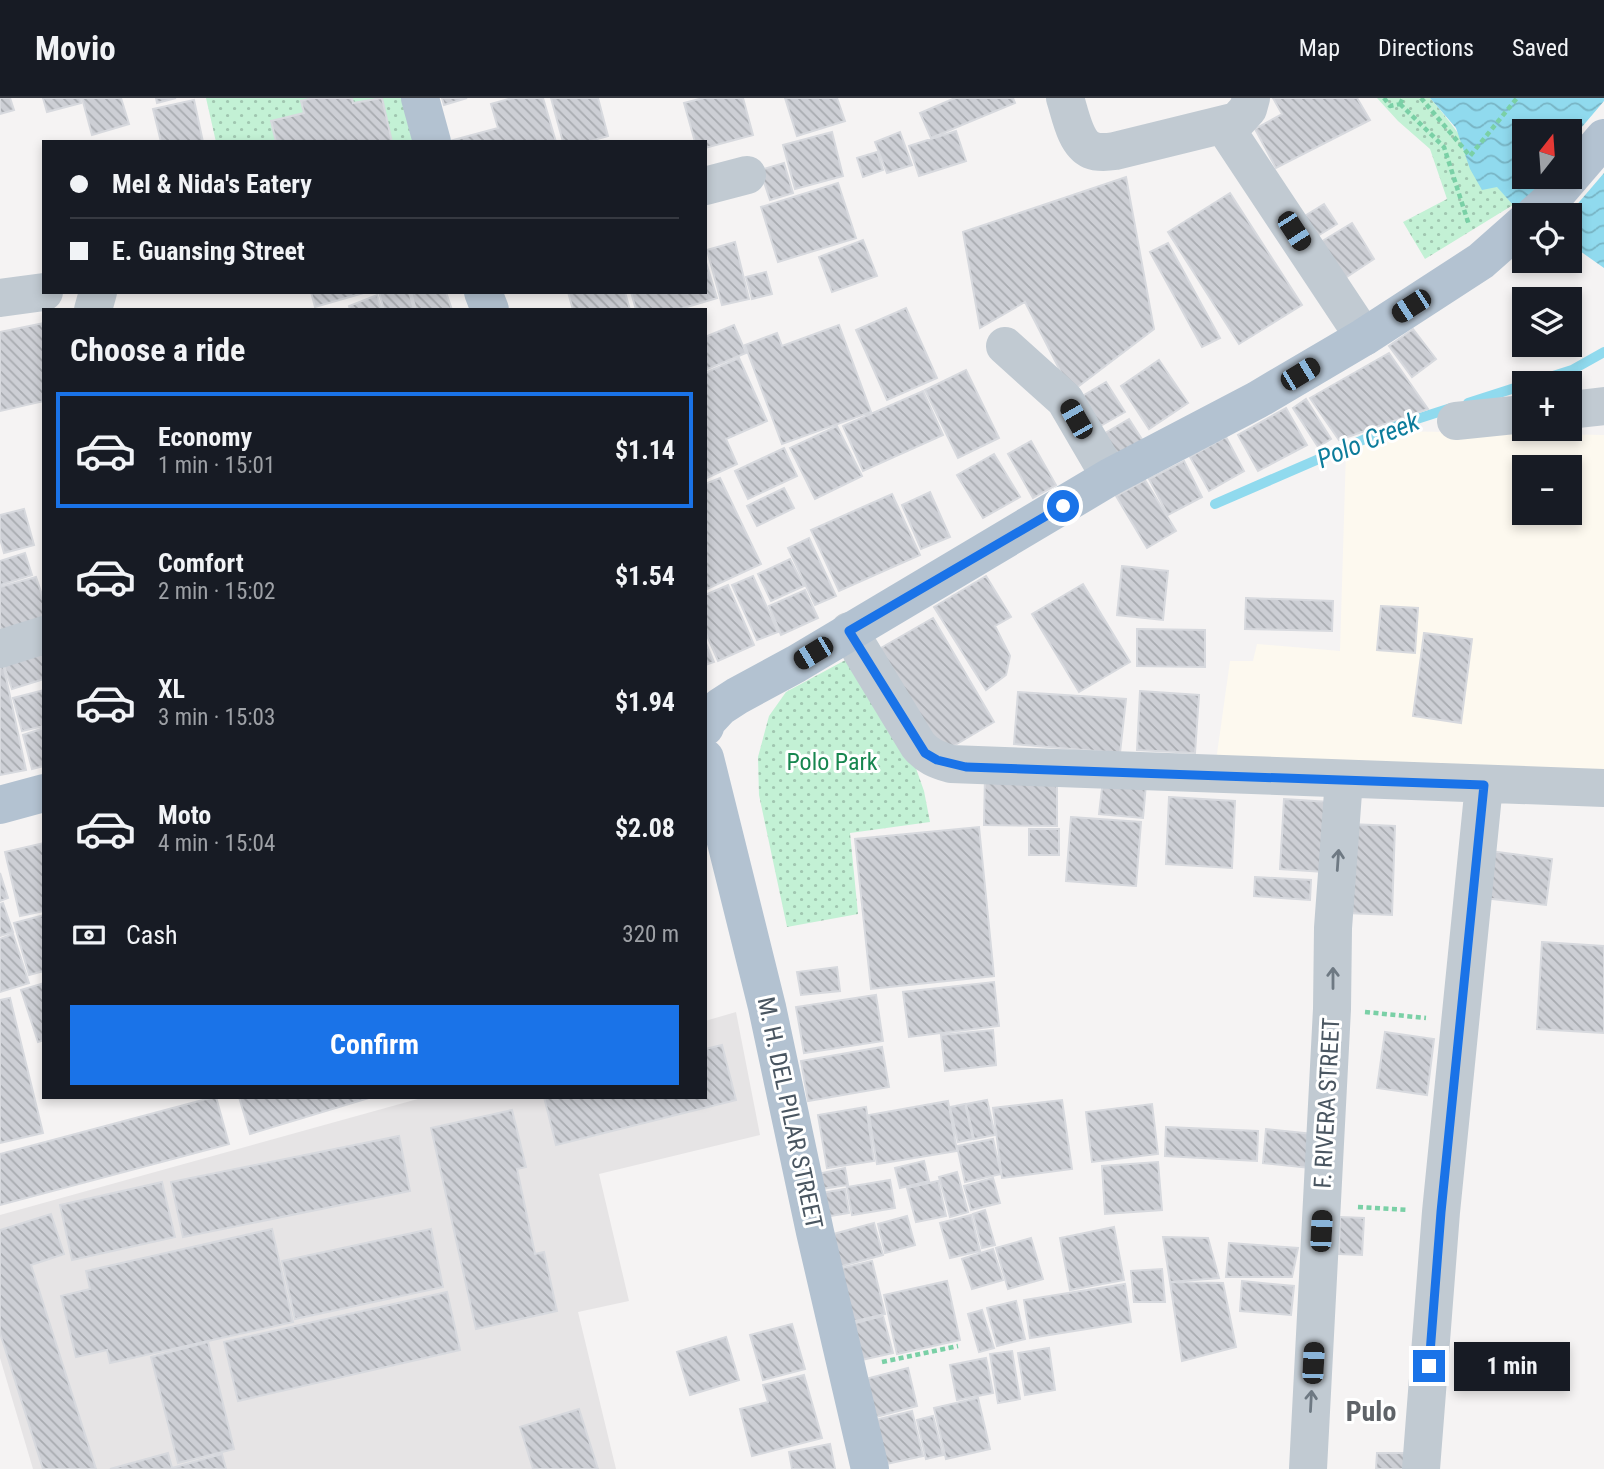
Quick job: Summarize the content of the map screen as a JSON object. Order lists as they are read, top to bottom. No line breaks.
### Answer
{"streets":{"main road":["M. H. DEL PILAR STREET"],"street":["F. RIVERA STREET"]},"districts":["Pulo"],"water":["Polo Creek"],"parks":["Polo Park"],"north":"top","page":{"header":"Movio","nav":["Map","Directions","Saved"],"map_buttons":["+","−"],"banner":["Mel & Nida's Eatery","E. Guansing Street"],"heading":"Choose a ride","list":[{"name":"Economy","note":"1 min · 15:01","value":"$1.14"},{"name":"Comfort","note":"2 min · 15:02","value":"$1.54"},{"name":"XL","note":"3 min · 15:03","value":"$1.94"},{"name":"Moto","note":"4 min · 15:04","value":"$2.08"}],"pay":["Cash","320 m"],"buttons":"Confirm","bubble":"1 min"}}
